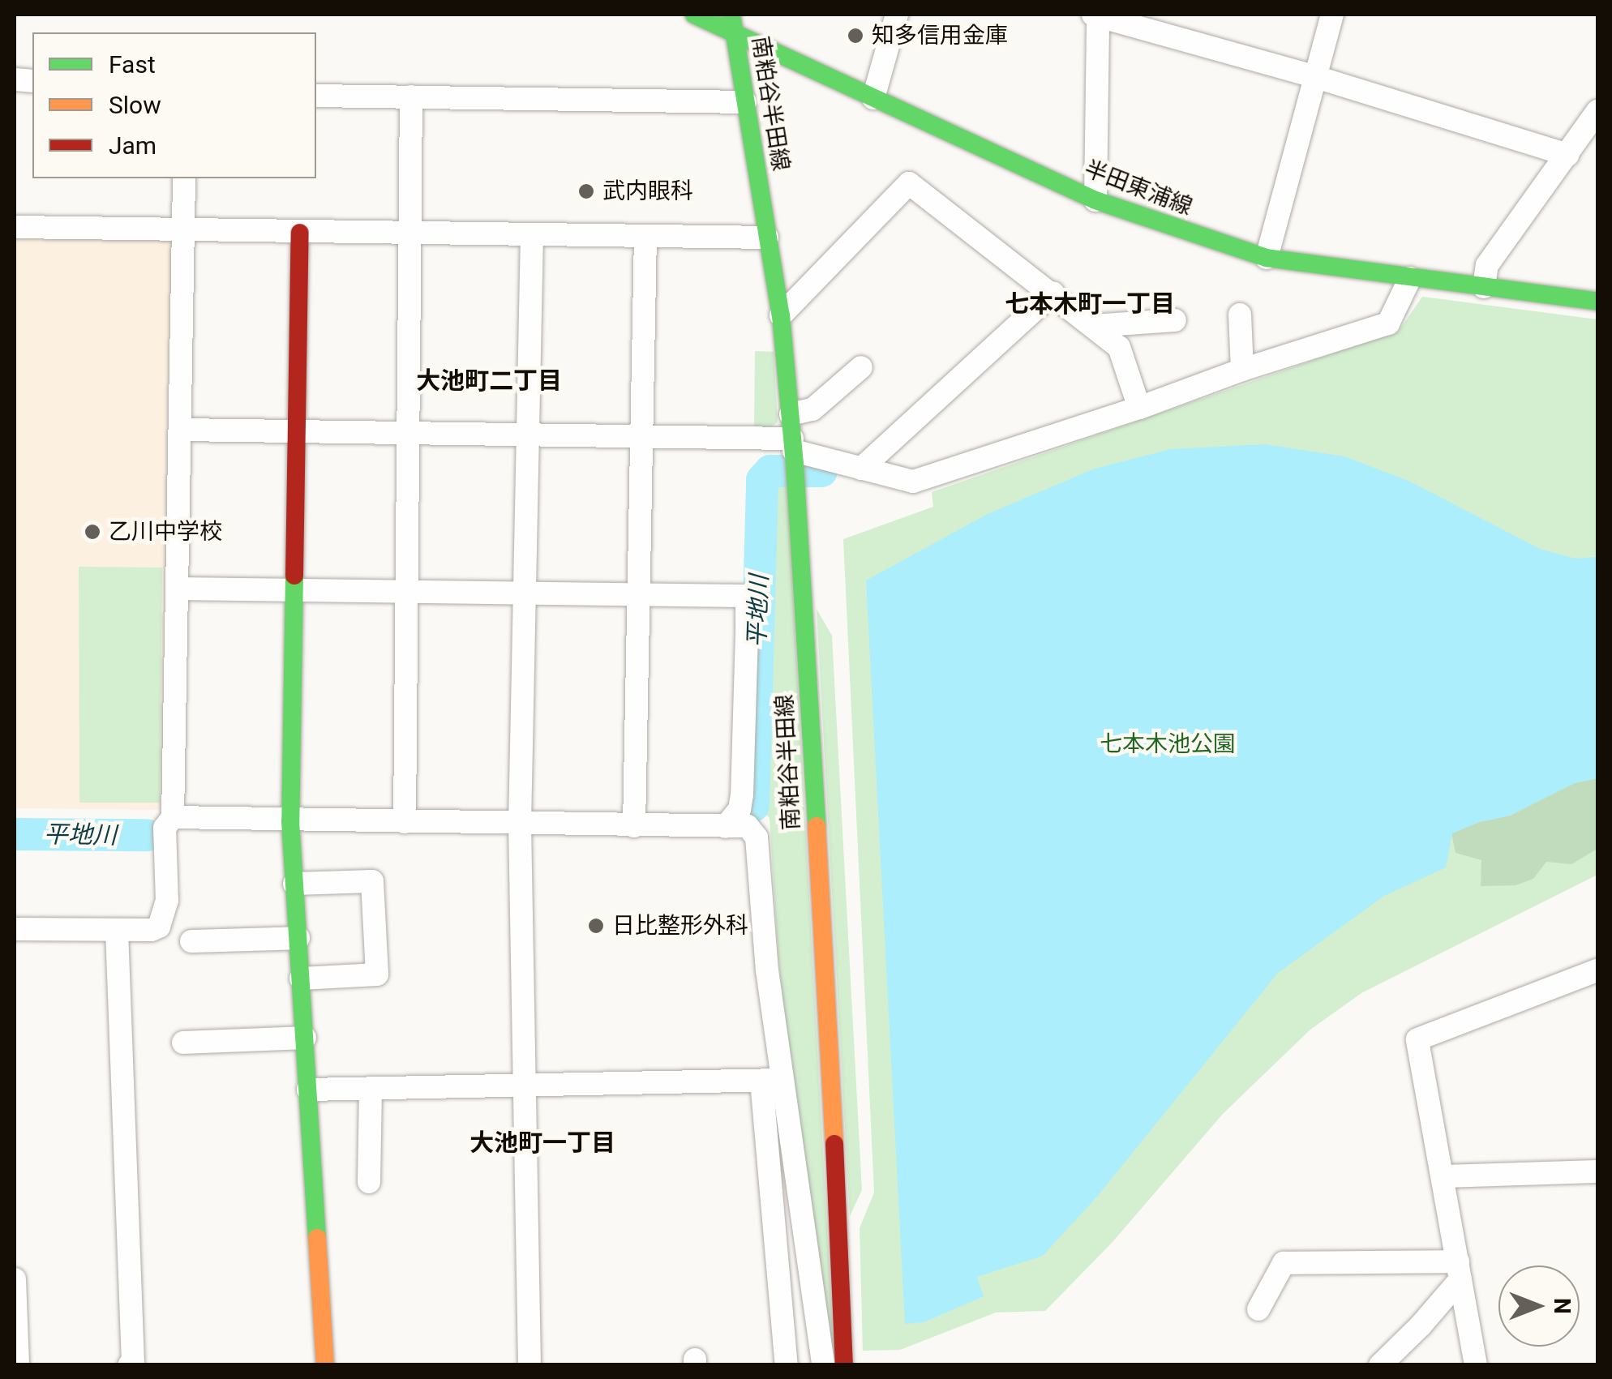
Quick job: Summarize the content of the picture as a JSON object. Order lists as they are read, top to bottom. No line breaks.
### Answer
{"streets":{"main road":["南粕谷半田線","半田東浦線"]},"crossings":[["南粕谷半田線","半田東浦線"]],"districts":["七本木町一丁目","大池町二丁目","大池町一丁目"],"water":["平地川"],"parks":["七本木池公園"],"places":["知多信用金庫","武内眼科","乙川中学校","日比整形外科"],"legend":["Fast","Slow","Jam"],"north":"right"}
